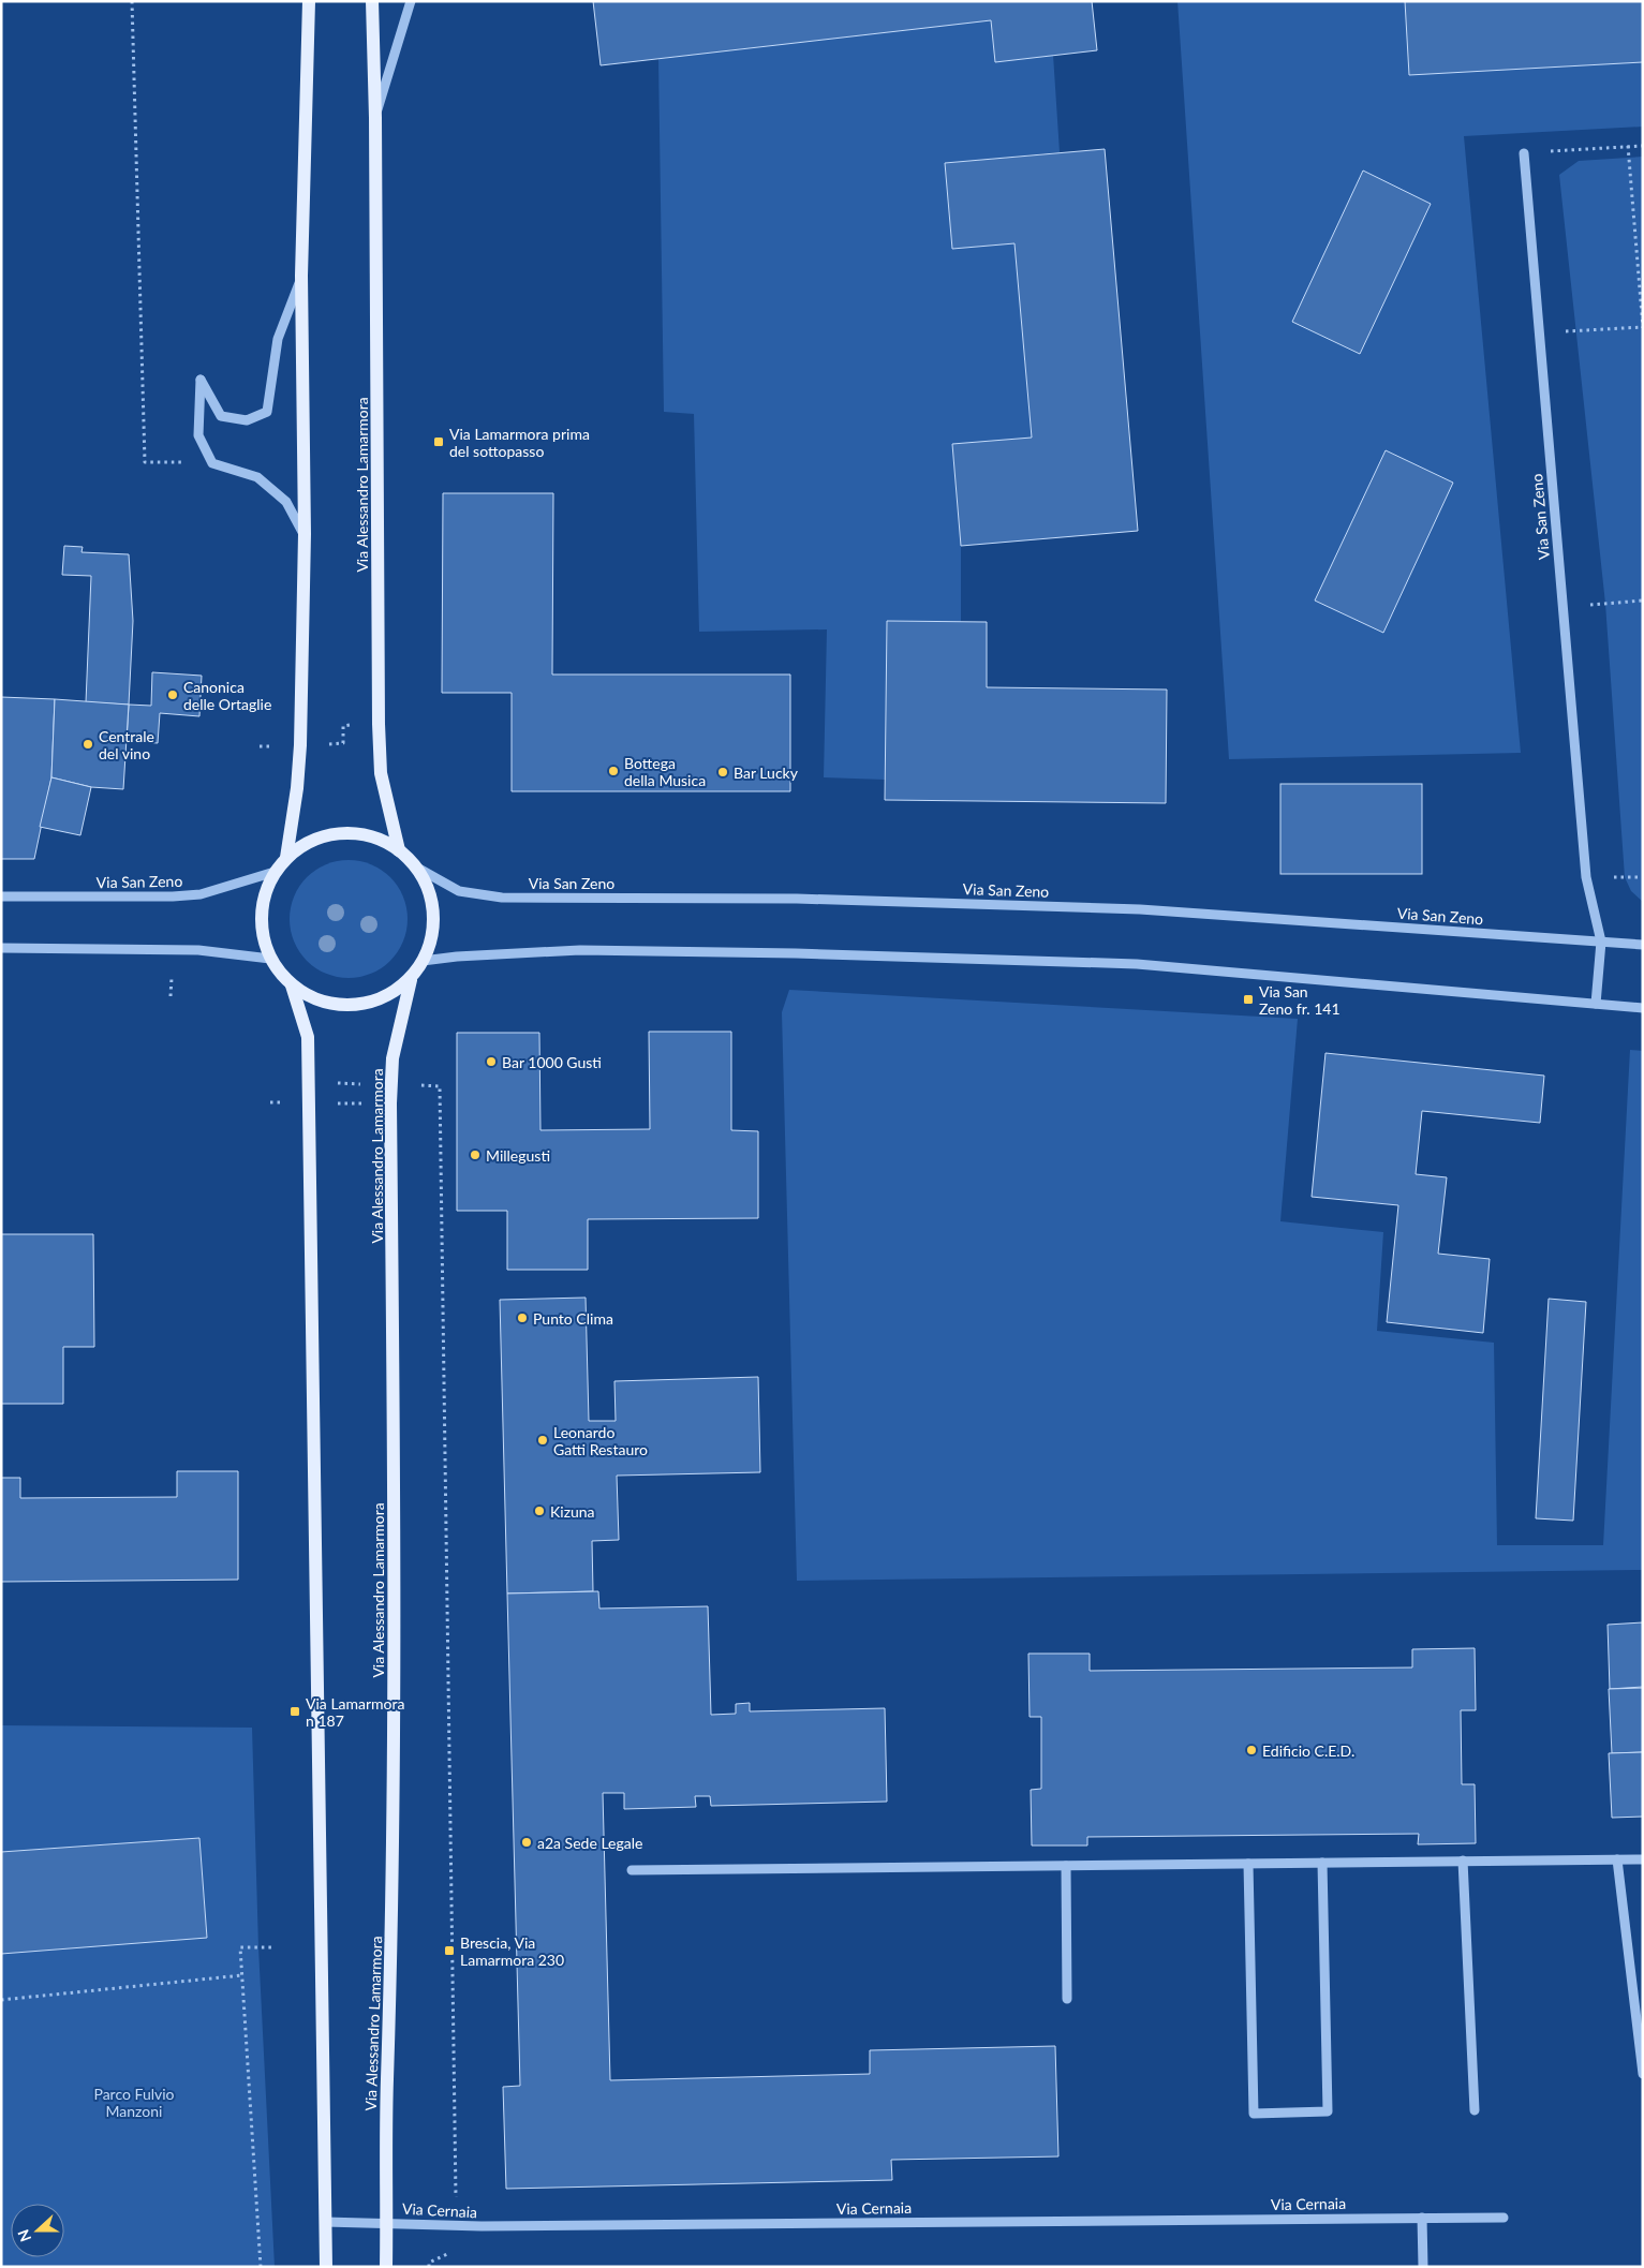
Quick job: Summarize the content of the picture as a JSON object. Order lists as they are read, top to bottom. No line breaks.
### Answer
{"streets":{"main road":["Via Alessandro Lamarmora"],"street":["Via San Zeno","Via Cernaia"]},"crossings":[["Via Alessandro Lamarmora","Via San Zeno"],["Via Alessandro Lamarmora","Via Cernaia"]],"parks":["Parco Fulvio Manzoni"],"places":{"transit":["Via Lamarmora prima del sottopasso","Via San Zeno fr. 141","Via Lamarmora n 187","Brescia, Via Lamarmora 230"],"other":["Canonica delle Ortaglie","Centrale del vino","Bottega della Musica","Bar Lucky","Bar 1000 Gusti","Millegusti","Punto Clima","Leonardo Gatti Restauro","Kizuna","Edificio C.E.D.","a2a Sede Legale"]},"north":"left"}
